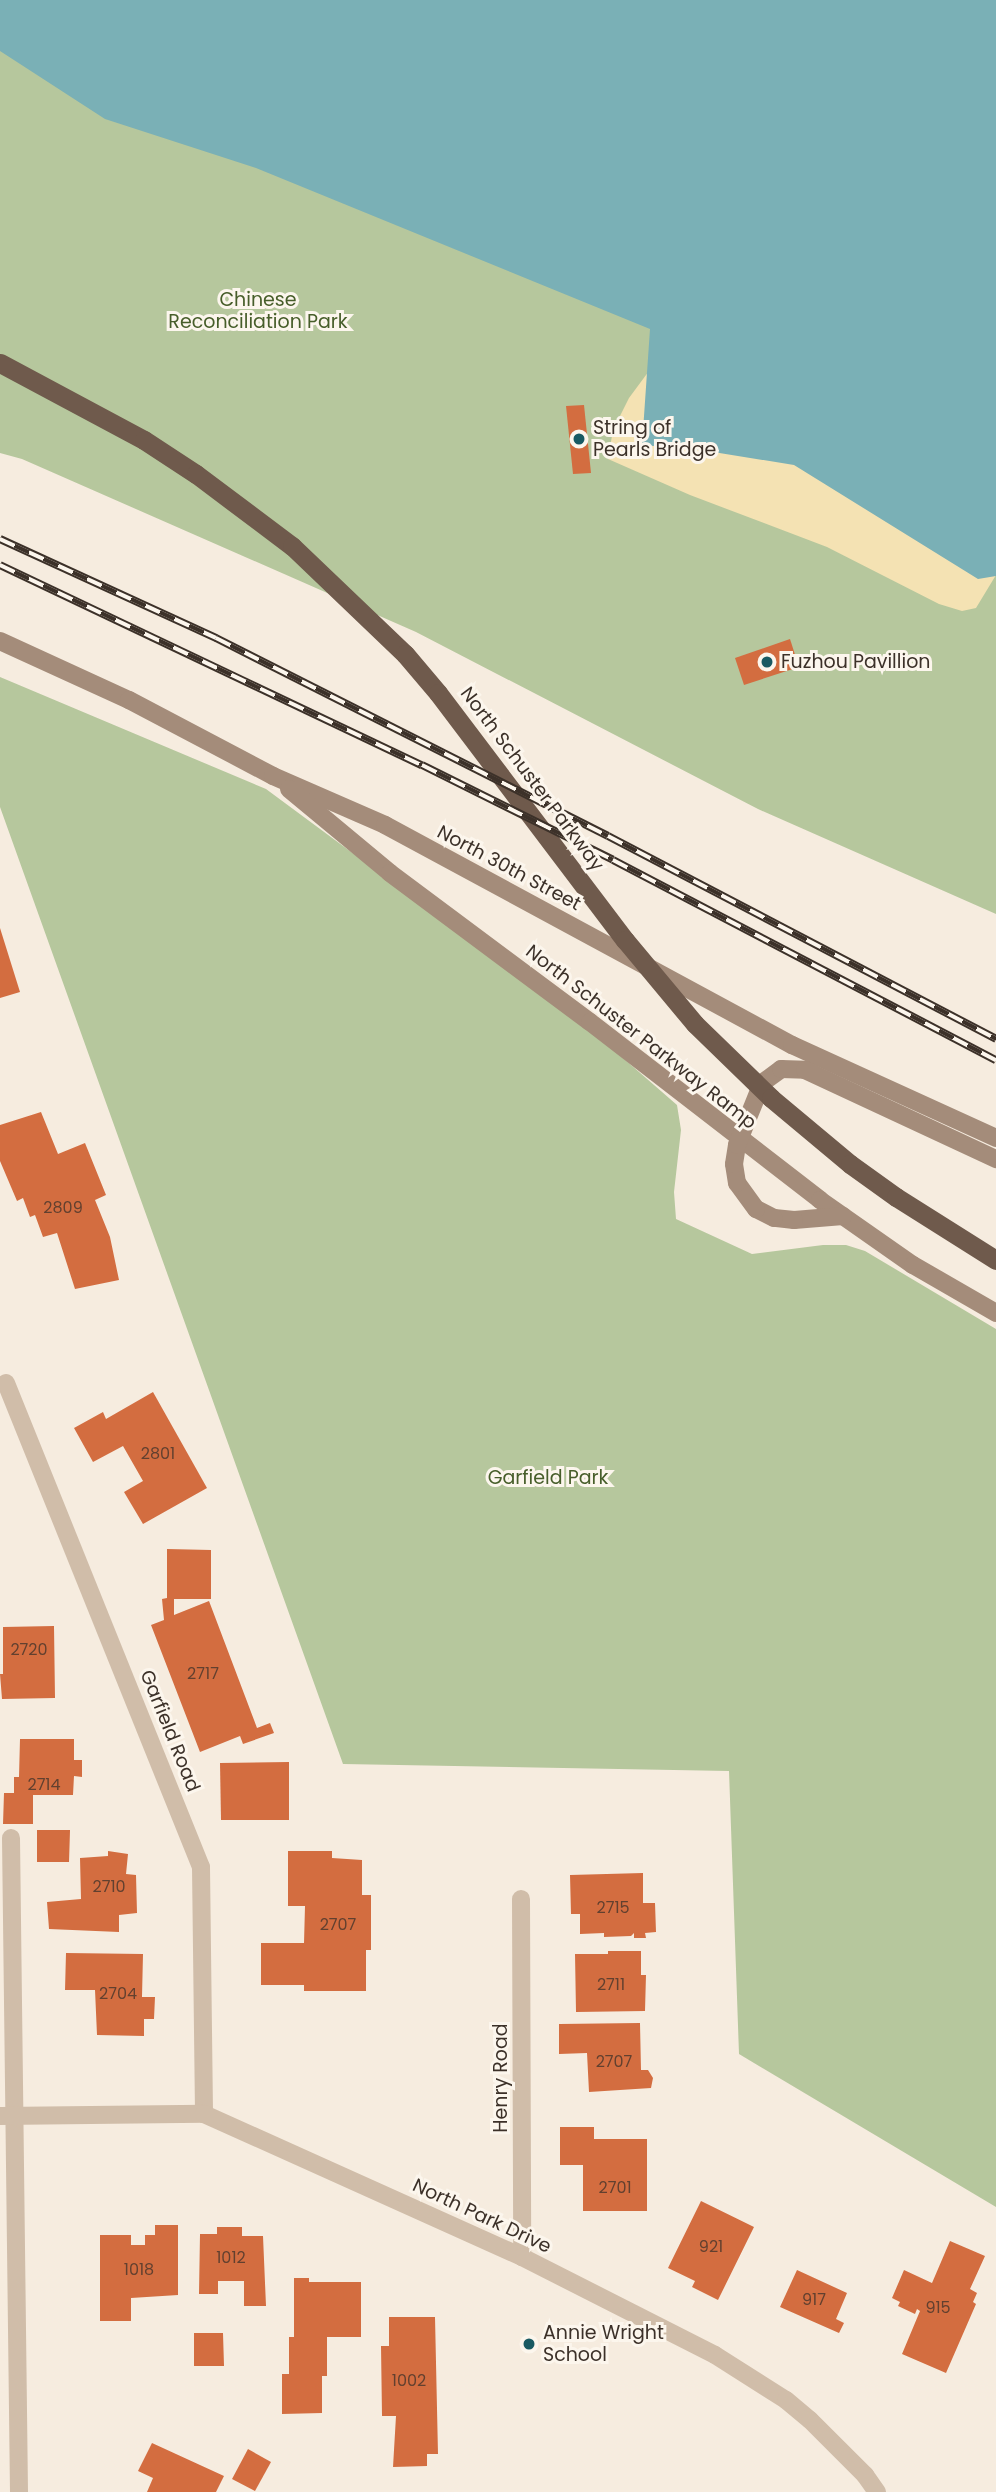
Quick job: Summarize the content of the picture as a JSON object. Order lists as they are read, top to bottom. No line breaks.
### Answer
{"streets":{"highway":["North Schuster Parkway"],"main road":["North 30th Street","North Schuster Parkway Ramp"],"street":["Garfield Road","Henry Road","North Park Drive"]},"crossings":[["North 30th Street","North Schuster Parkway Ramp"],["Garfield Road","North Park Drive"],["Henry Road","North Park Drive"]],"parks":["Chinese Reconciliation Park","Garfield Park"],"places":["String of Pearls Bridge","Fuzhou Pavillion","Annie Wright School"],"house_numbers":["2809","2801","2720","2717","2714","2710","2715","2707","2711","2704","2707","2701","921","1012","1018","917","915","1002"]}
